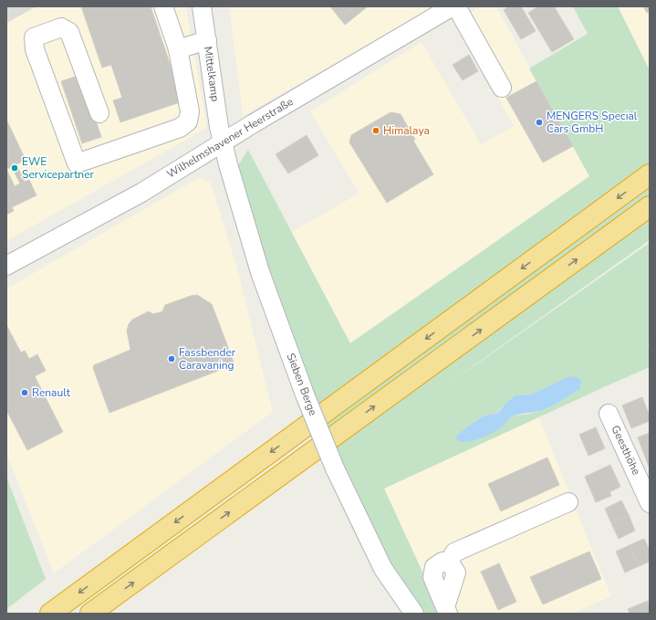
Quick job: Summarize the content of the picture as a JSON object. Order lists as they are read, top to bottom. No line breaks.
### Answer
{"streets":{"street":["Mittelkamp","Wilhelmshavener Heerstraße","Sieben Berge","Geesthöhe"]},"crossings":[["Mittelkamp","Wilhelmshavener Heerstraße"],["Mittelkamp","Sieben Berge"],["Wilhelmshavener Heerstraße","Sieben Berge"]],"places":["MENGERS Special Cars GmbH","Himalaya","EWE Servicepartner","Fassbender Caravaning","Renault"]}
